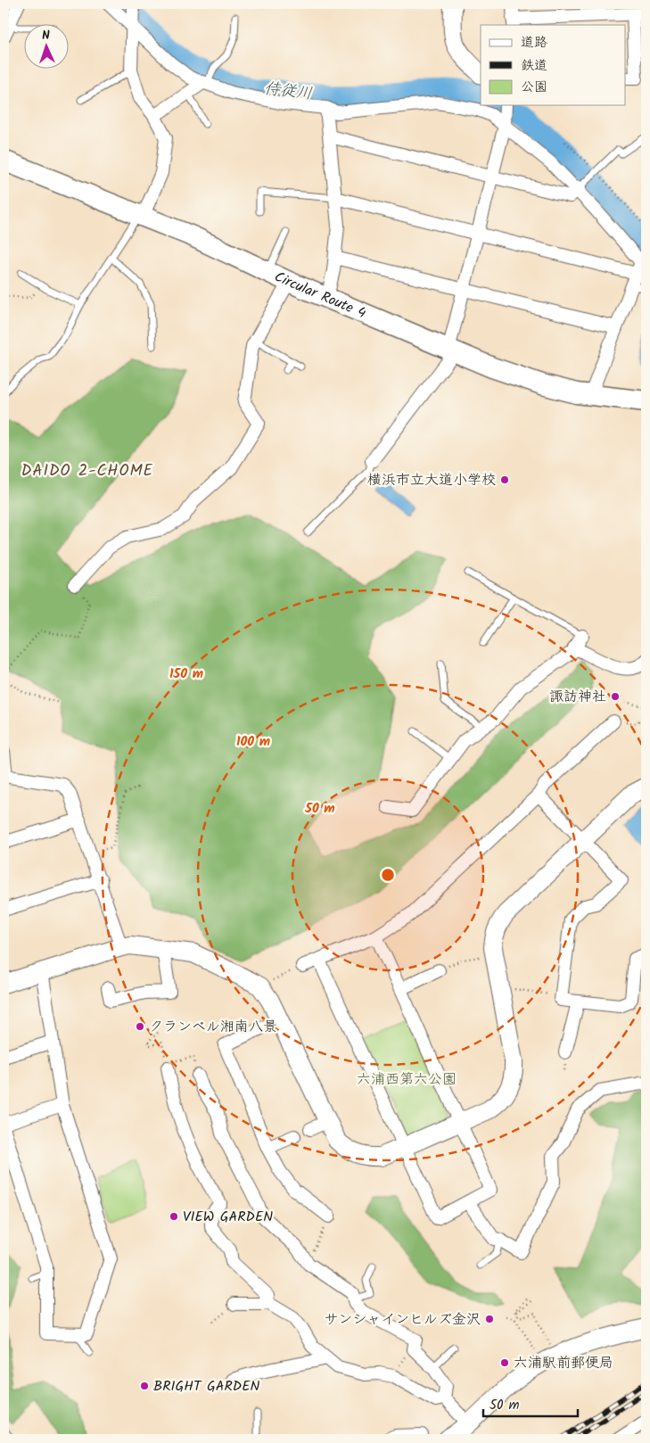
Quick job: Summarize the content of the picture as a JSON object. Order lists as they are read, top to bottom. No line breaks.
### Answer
{"streets":{"main road":["Circular Route 4"]},"districts":["DAIDO 2-CHOME"],"water":["侍従川"],"parks":["六浦西第六公園"],"places":["横浜市立大道小学校","諏訪神社","クランベル湘南八景","VIEW GARDEN","サンシャインヒルズ金沢","六浦駅前郵便局","BRIGHT GARDEN"],"legend":["道路","鉄道","公園"],"scale_bar":"50 m","north":"top","rings":["150 m","100 m","50 m"]}
